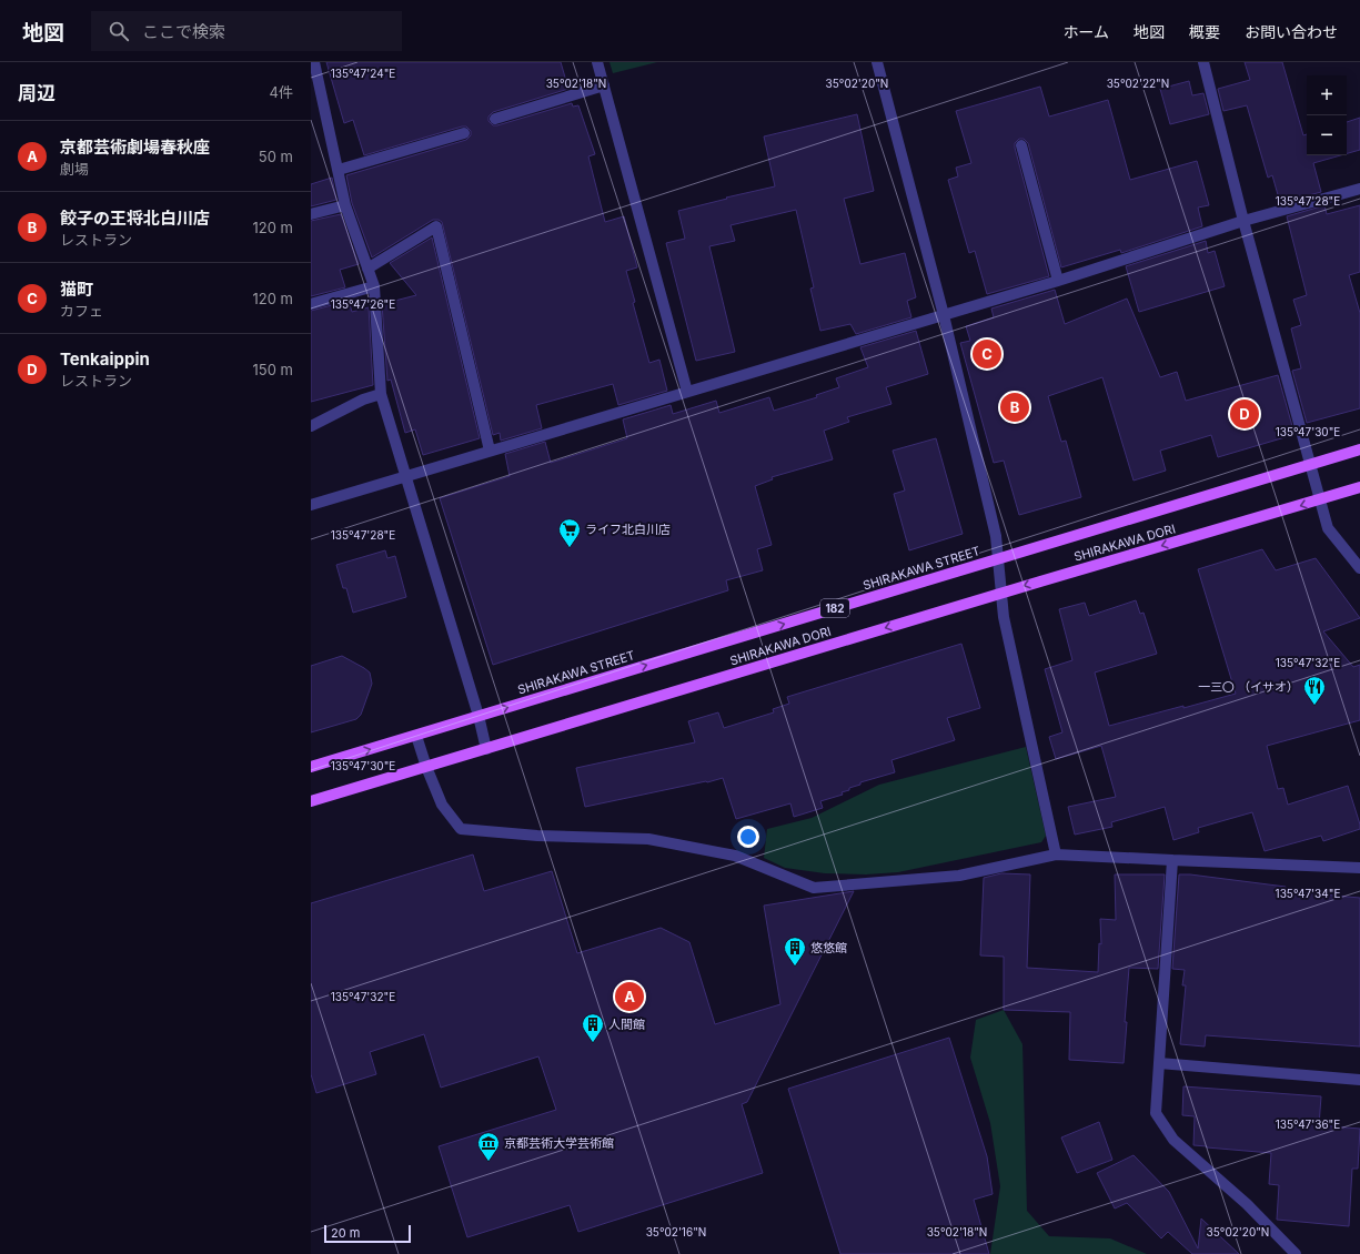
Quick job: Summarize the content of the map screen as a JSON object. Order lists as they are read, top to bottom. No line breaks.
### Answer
{"streets":{"main road":["SHIRAKAWA DORI","SHIRAKAWA STREET","182"]},"one_way":["SHIRAKAWA DORI","SHIRAKAWA STREET"],"places":{"supermarket":["ライフ北白川店"],"restaurant":["一三〇 （イサオ）"],"building":["悠悠館","人間館"],"museum":["京都芸術大学芸術館"]},"scale_bar":"20 m","page":{"header":"地図","search":"ここで検索","nav":["ホーム","地図","概要","お問い合わせ"],"heading":["周辺","4件"],"map_buttons":["+","−"],"list":[{"mark":"A","name":"京都芸術劇場春秋座","note":"劇場","value":"50 m"},{"mark":"B","name":"餃子の王将北白川店","note":"レストラン","value":"120 m"},{"mark":"C","name":"猫町","note":"カフェ","value":"120 m"},{"mark":"D","name":"Tenkaippin","note":"レストラン","value":"150 m"}],"pins":["C","B","D","A"],"scale":"20 m"},"coordinates":["135°47'24\"E","35°02'18\"N","35°02'20\"N","35°02'22\"N","135°47'28\"E","135°47'26\"E","135°47'30\"E","135°47'32\"E","135°47'34\"E","135°47'36\"E","35°02'16\"N"]}
